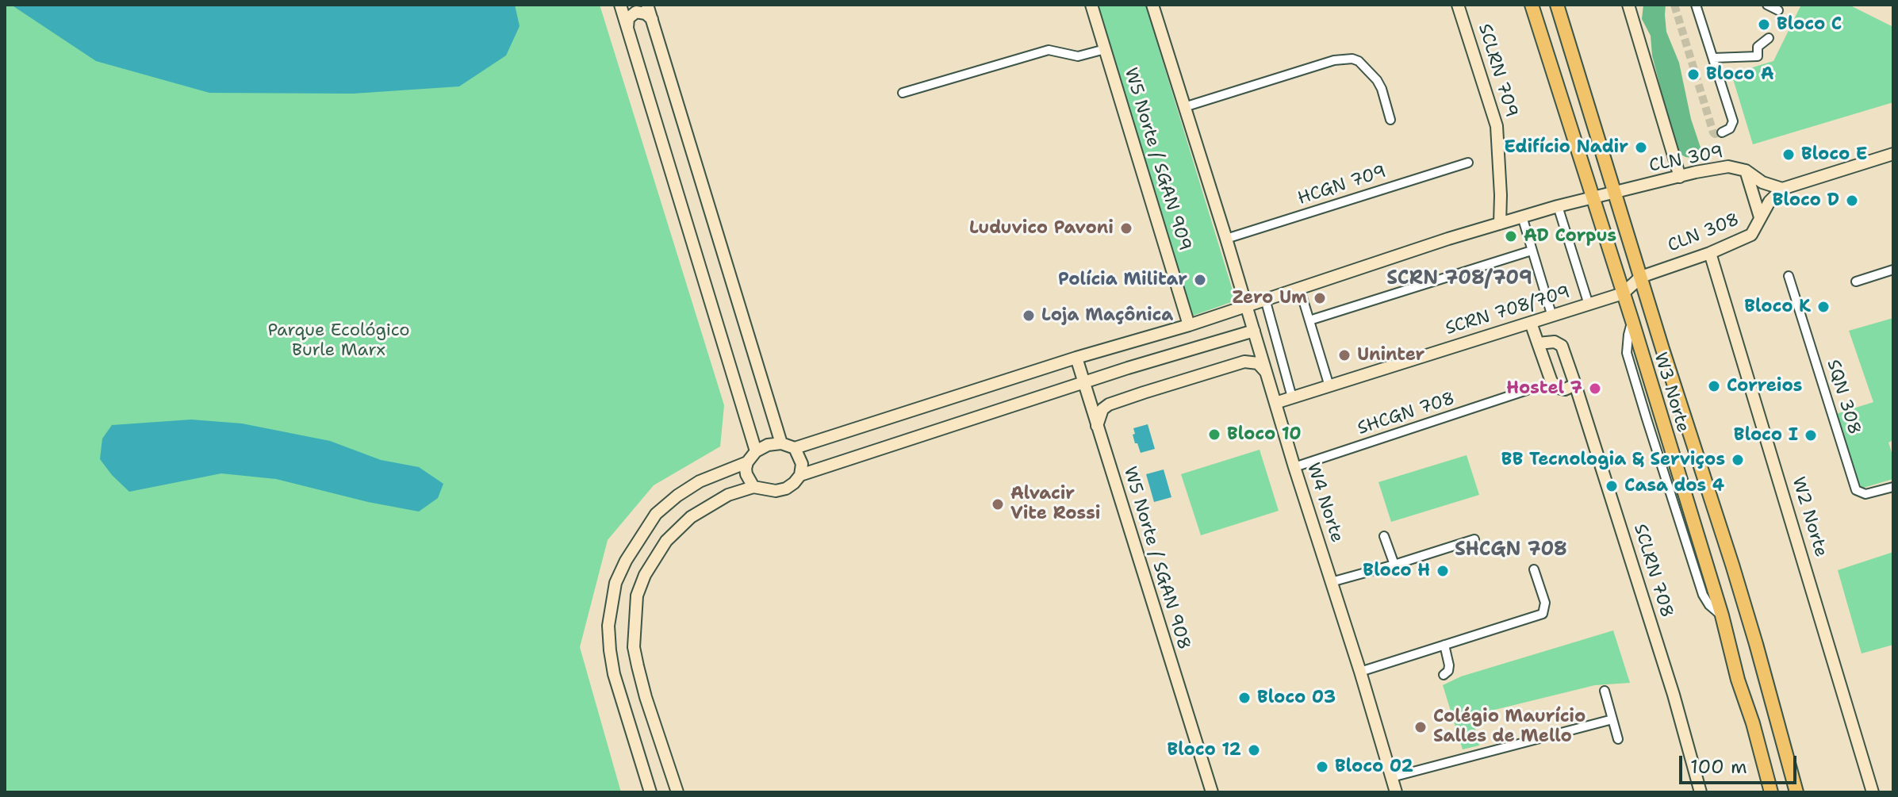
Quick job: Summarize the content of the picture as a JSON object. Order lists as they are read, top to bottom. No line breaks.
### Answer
{"streets":{"main road":["W3 Norte"],"street":["SCLRN 709","W5 Norte / SGAN 909","CLN 309","HCGN 709","CLN 308","SCRN 708/709","SQN 308","SHCGN 708","W4 Norte","W2 Norte","W5 Norte / SGAN 908","SCLRN 708"]},"crossings":[["CLN 309","CLN 308"],["CLN 309","W3 Norte"],["HCGN 709","W4 Norte"],["CLN 308","SCRN 708/709"],["CLN 308","W3 Norte"],["CLN 308","W2 Norte"],["SCRN 708/709","W3 Norte"],["SCRN 708/709","W4 Norte"],["SHCGN 708","W4 Norte"]],"districts":["SCRN 708/709","SHCGN 708"],"parks":["Parque Ecológico Burle Marx"],"places":["Bloco C","Bloco A","Edifício Nadir","Bloco E","Bloco D","Luduvico Pavoni","AD Corpus","Polícia Militar","Zero Um","Bloco K","Loja Maçônica","Uninter","Correios","Hostel 7","Bloco 10","Bloco I","BB Tecnologia & Serviços","Casa dos 4","Alvacir Vite Rossi","Bloco H","Bloco 03","Colégio Maurício Salles de Mello","Bloco 12","Bloco 02"],"scale_bar":"100 m"}
